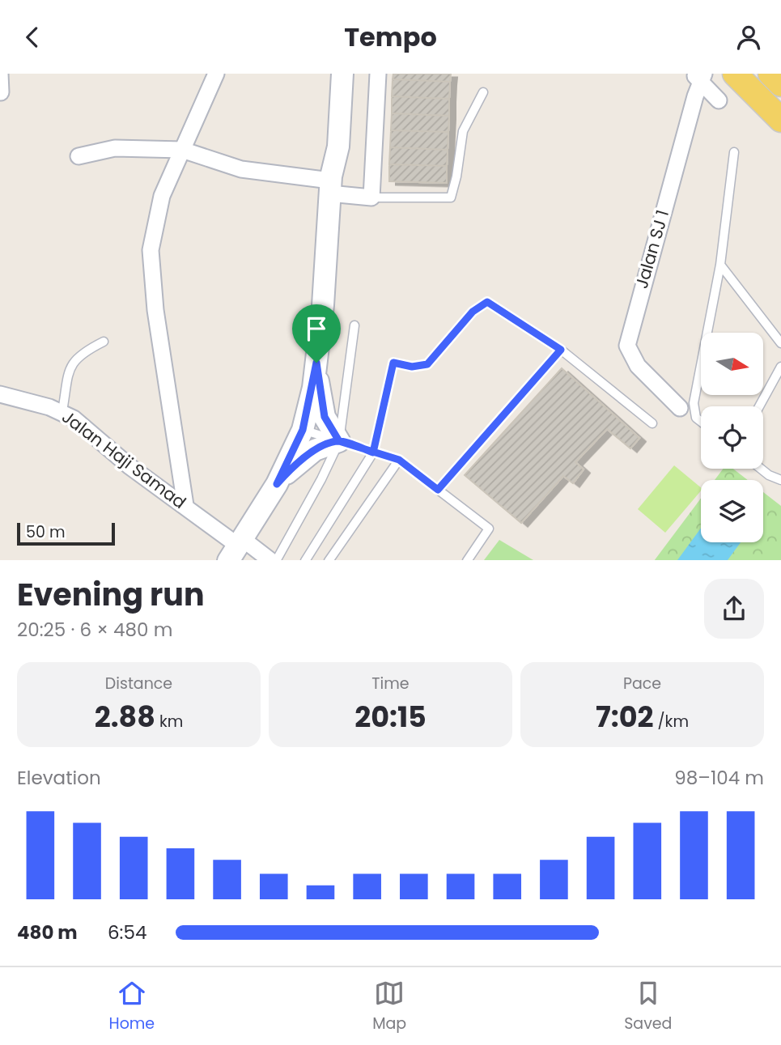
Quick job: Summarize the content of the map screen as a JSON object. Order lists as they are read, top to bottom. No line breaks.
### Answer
{"streets":{"street":["Jalan SJ 1","Jalan Haji Samad"]},"scale_bar":"50 m","north":"right","page":{"header":"Tempo","scale":"50 m","heading":["Evening run","20:25 · 6 × 480 m"],"stats":[["Distance","2.88 km"],["Time","20:15"],["Pace","7:02 /km"]],"chart":["Elevation","98–104 m"],"list":[{"name":"480 m","note":"6:54"}],"tabs":["Home","Map","Saved"]}}
